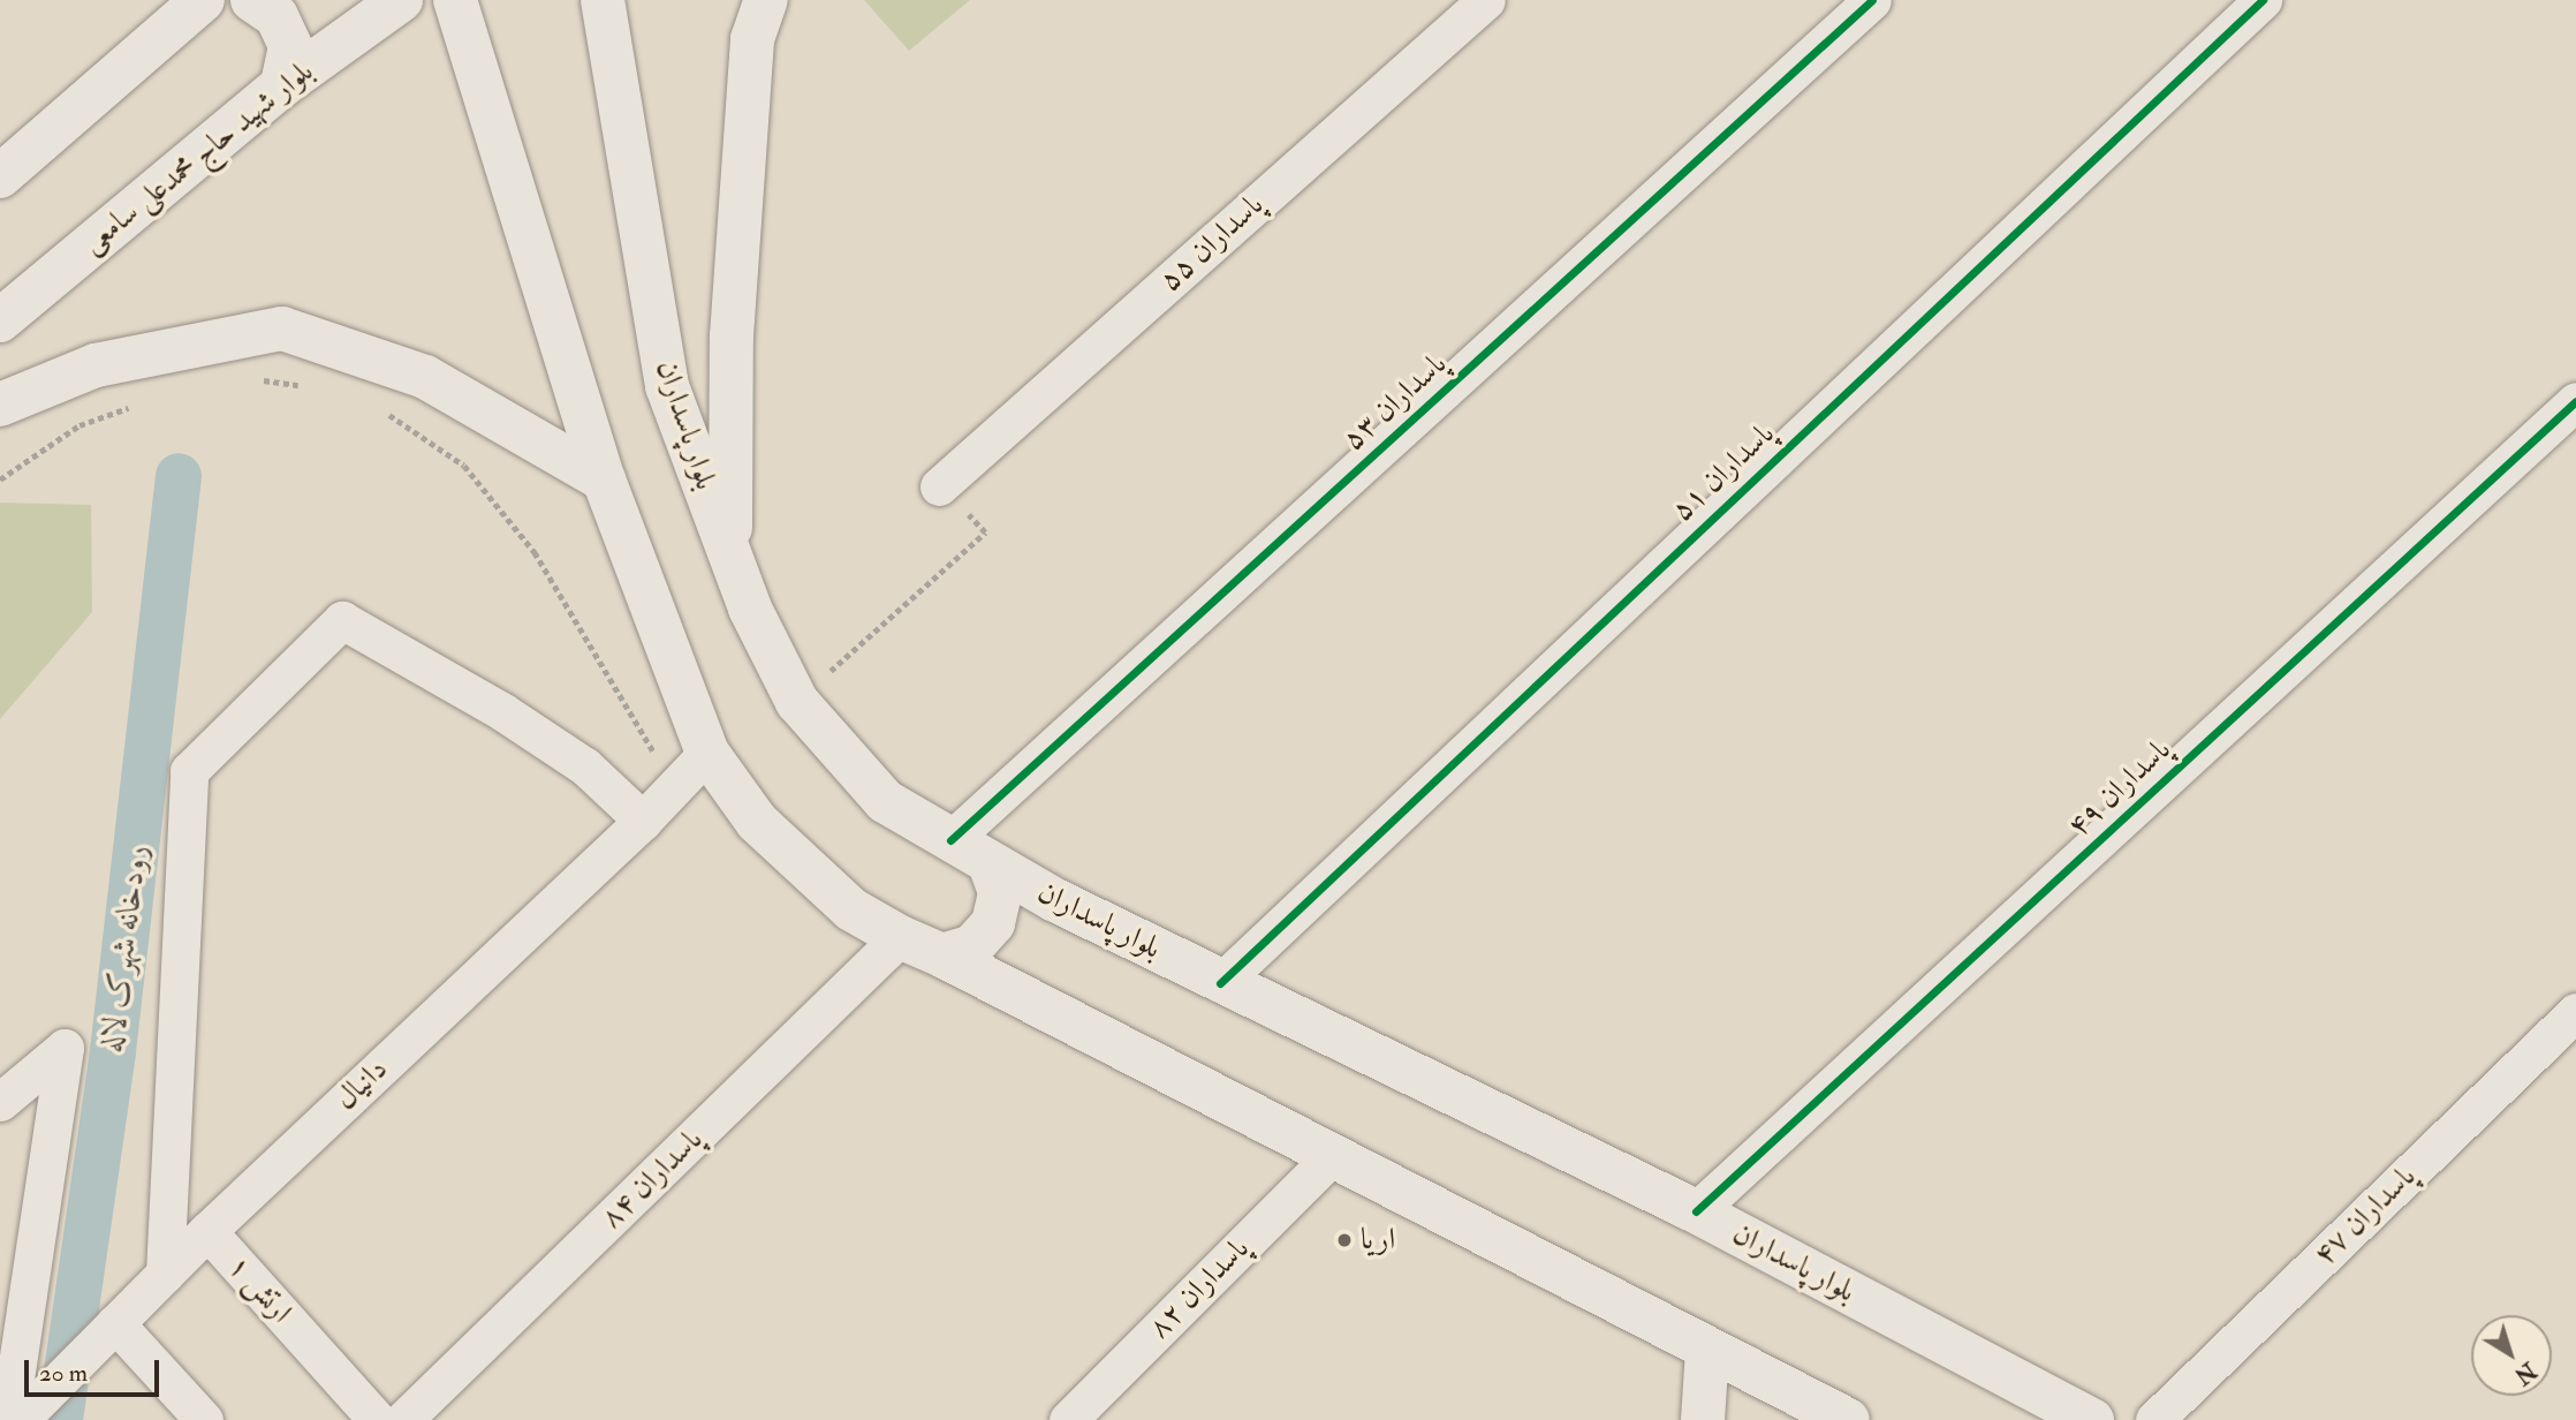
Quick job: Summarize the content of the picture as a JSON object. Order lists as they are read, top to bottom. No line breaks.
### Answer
{"streets":{"main road":["بلوار شهید حاج محمدعلی سامعی","بلوار پاسداران"],"street":["پاسداران ۵۵","پاسداران ۵۳","پاسداران ۵۱","پاسداران ۴۹","دانیال","پاسداران ۸۴","پاسداران ۴۷","پاسداران ۸۲","ارتش ۱"]},"crossings":[["پاسداران ۵۳","بلوار پاسداران"],["بلوار پاسداران","پاسداران ۵۱"],["بلوار پاسداران","پاسداران ۴۹"],["دانیال","ارتش ۱"]],"water":["رودخانه شهرک لاله"],"places":["اریا"],"scale_bar":"20 m","north":"bottom right"}
